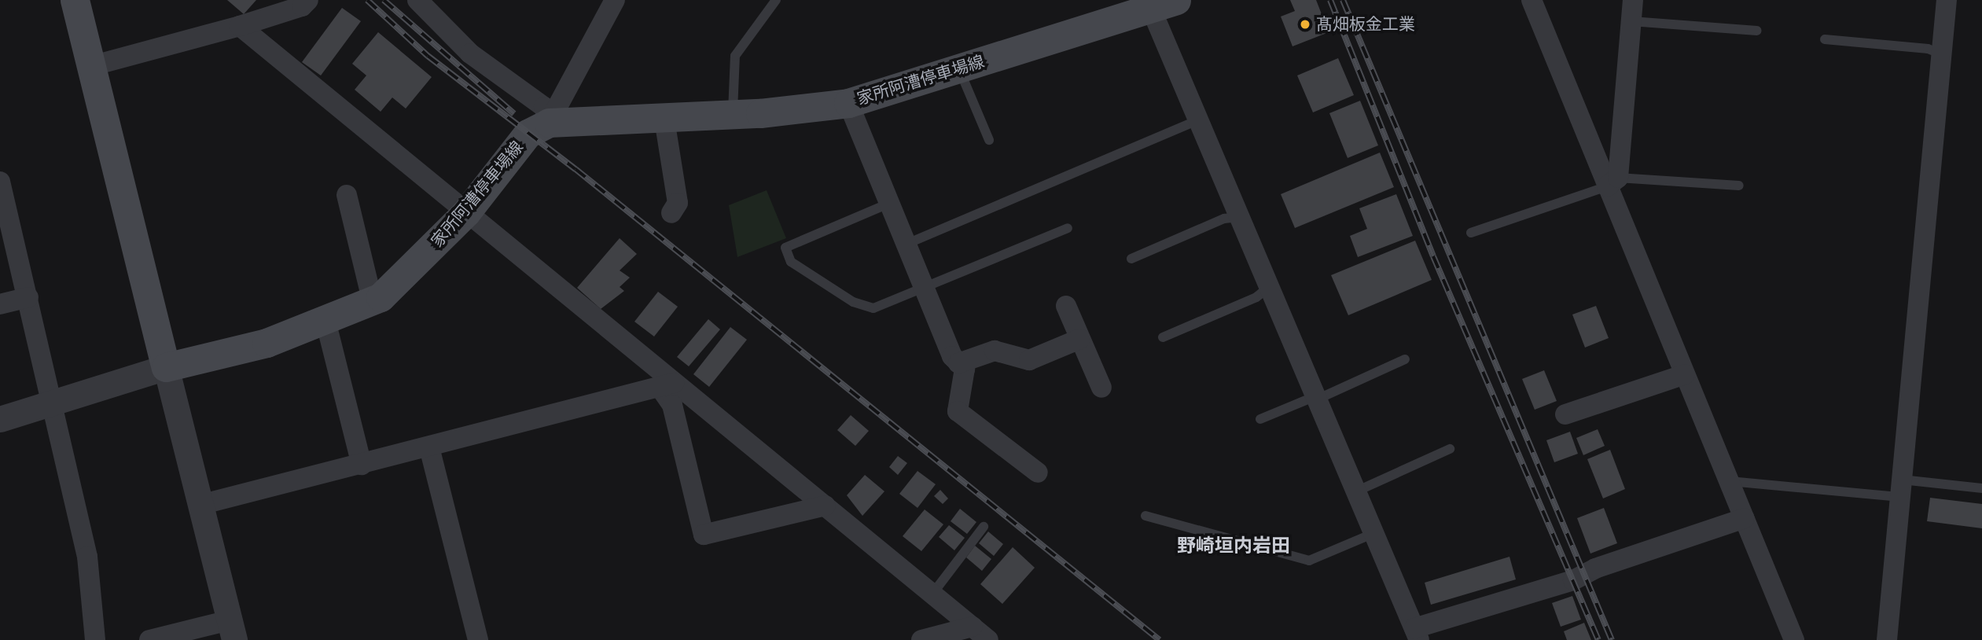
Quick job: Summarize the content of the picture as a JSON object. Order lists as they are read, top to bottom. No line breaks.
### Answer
{"streets":{"main road":["家所阿漕停車場線"]},"districts":["野崎垣内岩田"],"places":["髙畑板金工業"]}
